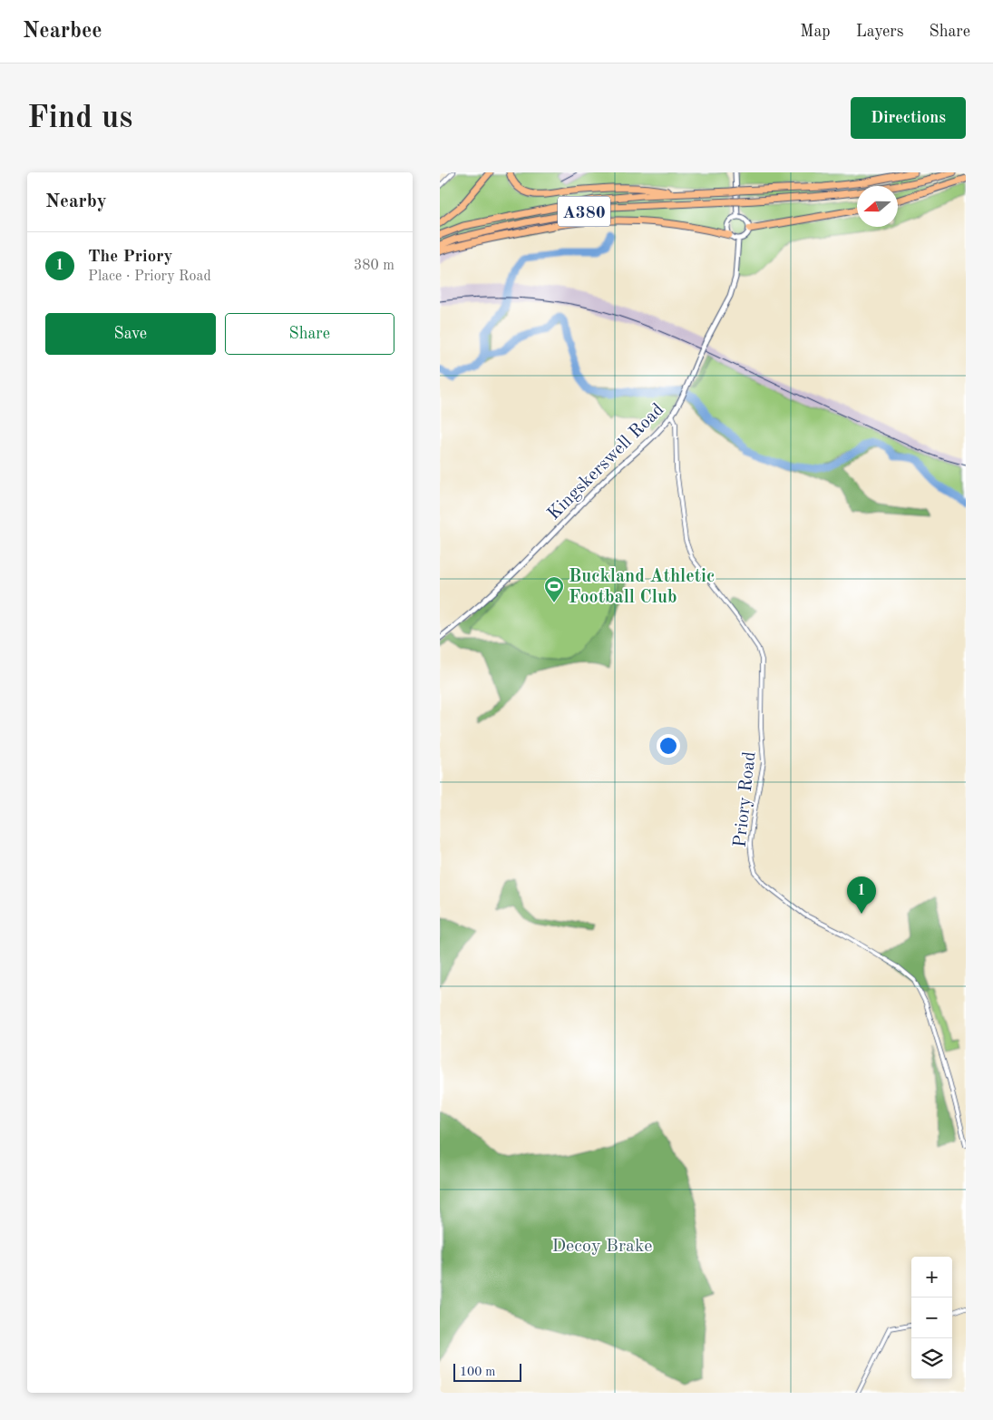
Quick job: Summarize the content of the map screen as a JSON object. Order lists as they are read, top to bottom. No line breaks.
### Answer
{"streets":{"highway":["A380"],"street":["Kingskerswell Road","Priory Road"]},"crossings":[["A380","Kingskerswell Road"],["Kingskerswell Road","Priory Road"]],"parks":["Decoy Brake"],"places":{"sports":["Buckland Athletic Football Club"]},"scale_bar":"100 m","north":"left","page":{"header":"Nearbee","nav":["Map","Layers","Share"],"buttons":["Directions",["Save","Share"]],"title":"Find us","heading":"Nearby","list":[{"mark":"1","name":"The Priory","note":"Place · Priory Road","value":"380 m"}],"pins":"1","map_buttons":["+","−"],"scale":"100 m"}}
